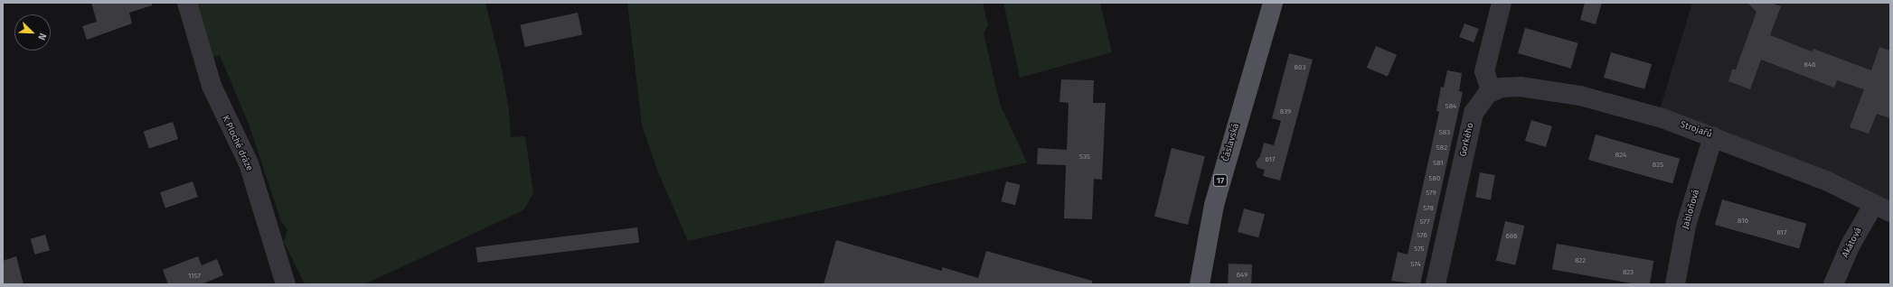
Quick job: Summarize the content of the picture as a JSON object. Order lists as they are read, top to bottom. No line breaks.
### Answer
{"streets":{"main road":["Čáslavská","17"],"street":["Strojařů","Gorkého","K Ploché dráze","Jabloňová","Akátová"]},"crossings":[["Strojařů","Gorkého"],["Strojařů","Jabloňová"],["Strojařů","Akátová"]],"house_numbers":["846","803","584","839","583","582","824","535","617","581","825","580","579","578","816","577","817","576","686","575","822","574","823","649","1157"],"north":"bottom right"}
